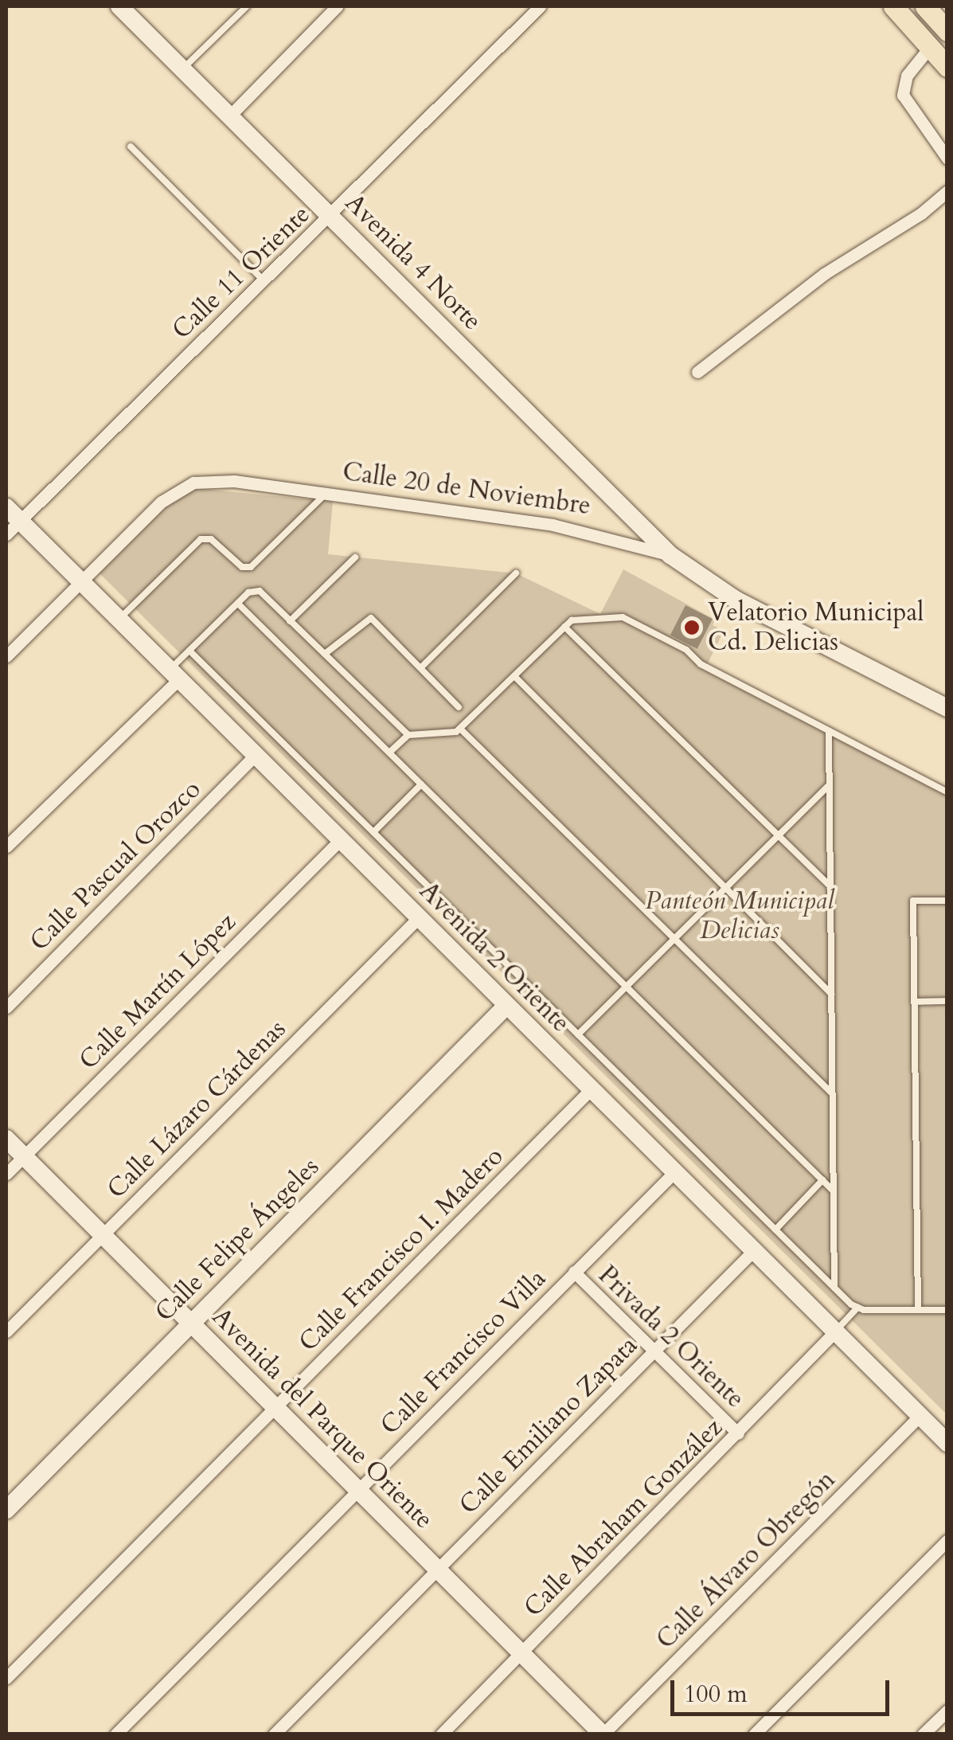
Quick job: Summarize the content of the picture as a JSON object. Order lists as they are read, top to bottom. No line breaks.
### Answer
{"streets":{"street":["Avenida 4 Norte","Calle 11 Oriente","Calle 20 de Noviembre","Calle Pascual Orozco","Avenida 2 Oriente","Calle Martín López","Calle Lázaro Cárdenas","Calle Felipe Ángeles","Calle Francisco I. Madero","Privada 2 Oriente","Calle Francisco Villa","Avenida del Parque Oriente","Calle Emiliano Zapata","Calle Abraham González","Calle Álvaro Obregón"]},"crossings":[["Avenida 4 Norte","Calle 11 Oriente"],["Avenida 4 Norte","Calle 20 de Noviembre"],["Calle 11 Oriente","Avenida 2 Oriente"],["Calle 20 de Noviembre","Avenida 2 Oriente"],["Calle Pascual Orozco","Avenida 2 Oriente"],["Avenida 2 Oriente","Calle Martín López"],["Avenida 2 Oriente","Calle Lázaro Cárdenas"],["Avenida 2 Oriente","Calle Felipe Ángeles"],["Avenida 2 Oriente","Calle Francisco I. Madero"],["Avenida 2 Oriente","Calle Francisco Villa"],["Avenida 2 Oriente","Calle Emiliano Zapata"],["Avenida 2 Oriente","Calle Abraham González"],["Avenida 2 Oriente","Calle Álvaro Obregón"],["Calle Martín López","Avenida del Parque Oriente"],["Calle Lázaro Cárdenas","Avenida del Parque Oriente"],["Calle Felipe Ángeles","Avenida del Parque Oriente"],["Calle Francisco I. Madero","Avenida del Parque Oriente"],["Privada 2 Oriente","Calle Francisco Villa"],["Privada 2 Oriente","Calle Emiliano Zapata"],["Privada 2 Oriente","Calle Abraham González"],["Calle Francisco Villa","Avenida del Parque Oriente"],["Avenida del Parque Oriente","Calle Emiliano Zapata"],["Avenida del Parque Oriente","Calle Abraham González"],["Avenida del Parque Oriente","Calle Álvaro Obregón"]],"parks":["Panteón Municipal Delicias"],"places":["Velatorio Municipal Cd. Delicias"],"scale_bar":"100 m"}
